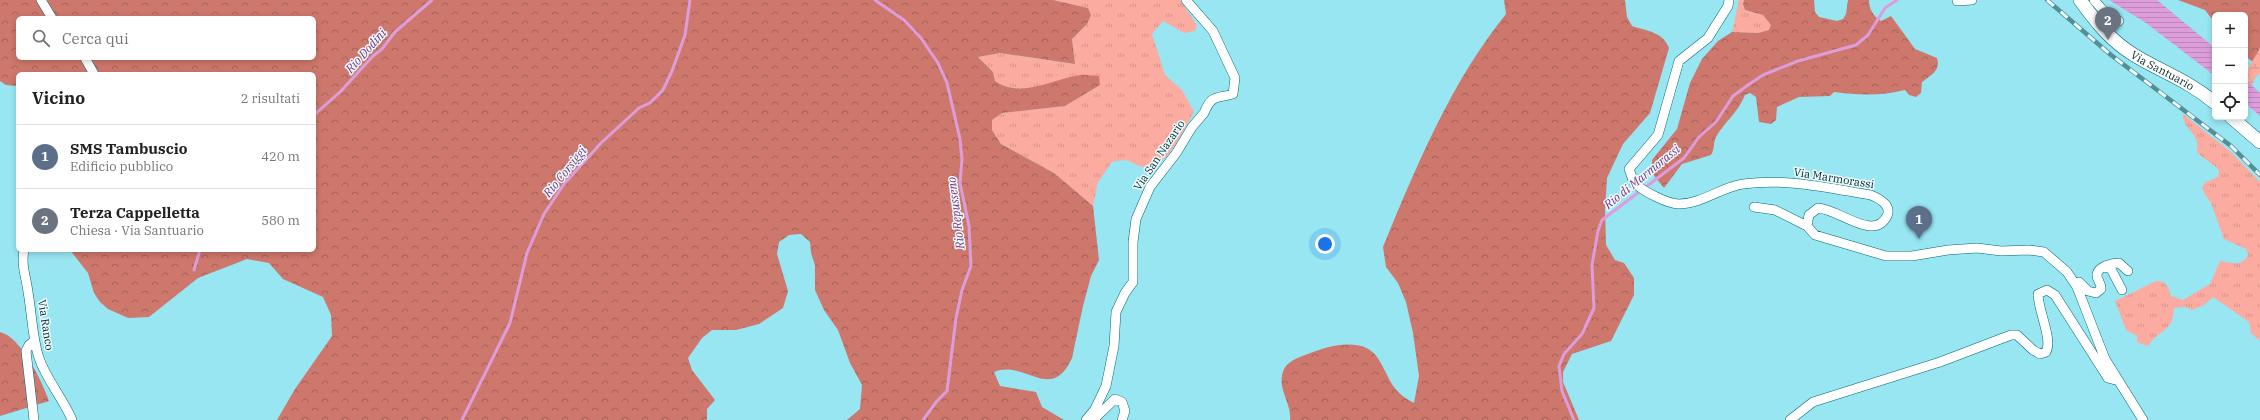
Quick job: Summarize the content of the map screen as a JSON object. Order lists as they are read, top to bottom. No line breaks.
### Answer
{"streets":{"main road":["Via Santuario"],"street":["Via San Nazario","Via Marmorassi","Via Ranco"]},"water":["Rio Dodini","Rio Corsiggi","Rio di Marmorassi","Rio Repusseno"],"page":{"pins":["2","1"],"map_buttons":["+","−"],"search":"Cerca qui","heading":["Vicino","2 risultati"],"list":[{"mark":"1","name":"SMS Tambuscio","note":"Edificio pubblico","value":"420 m"},{"mark":"2","name":"Terza Cappelletta","note":"Chiesa · Via Santuario","value":"580 m"}]}}
